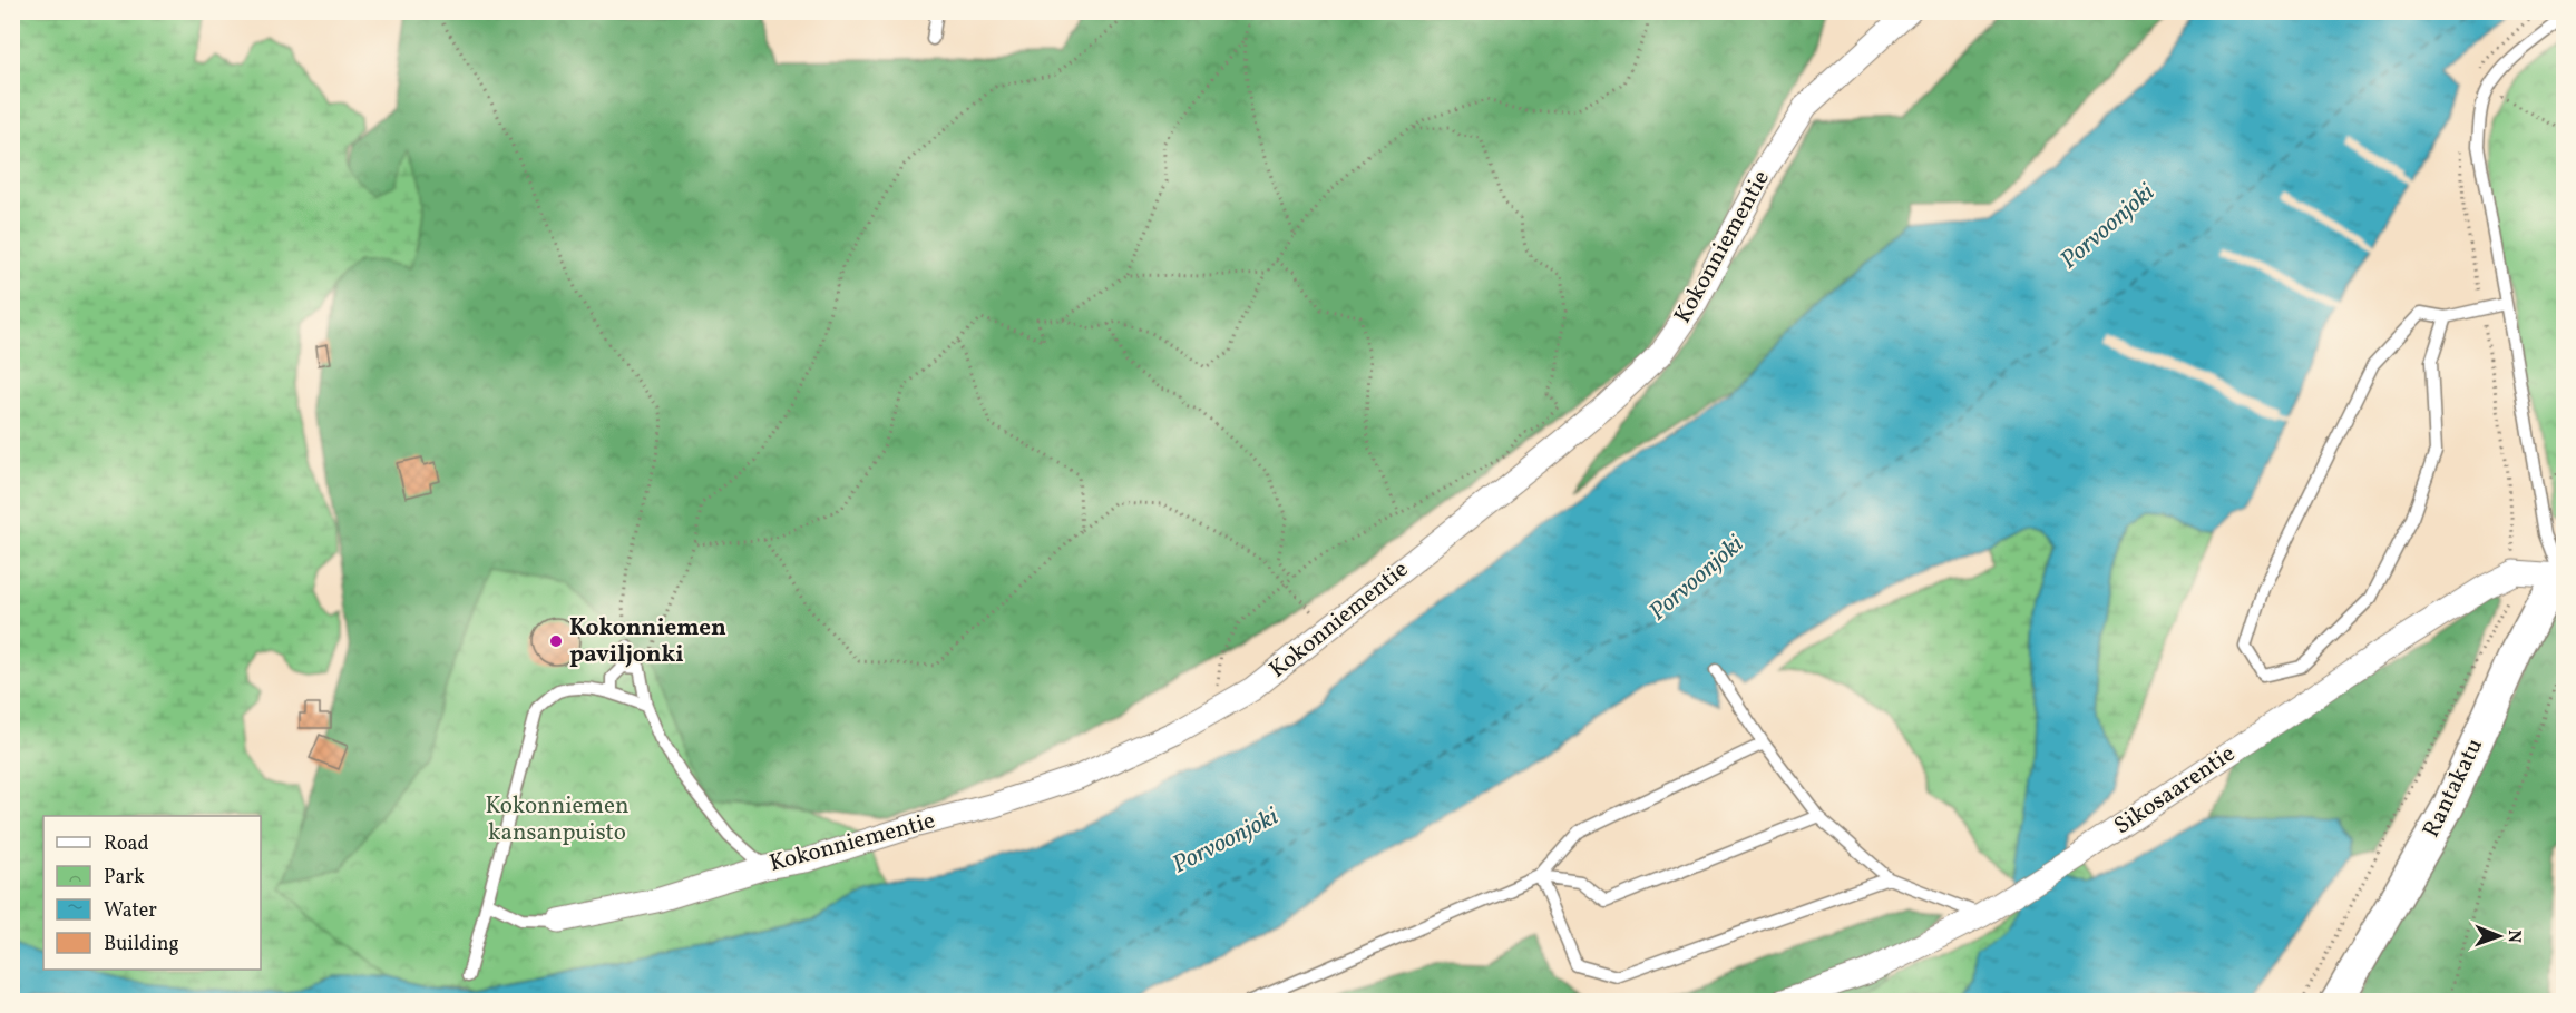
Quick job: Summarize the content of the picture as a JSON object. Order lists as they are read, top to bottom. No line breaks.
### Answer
{"streets":{"street":["Kokonniementie","Rantakatu","Sikosaarentie"]},"water":["Porvoonjoki"],"parks":["Kokonniemen kansanpuisto"],"places":["Kokonniemen paviljonki"],"legend":["Road","Park","Water","Building"],"north":"right"}
